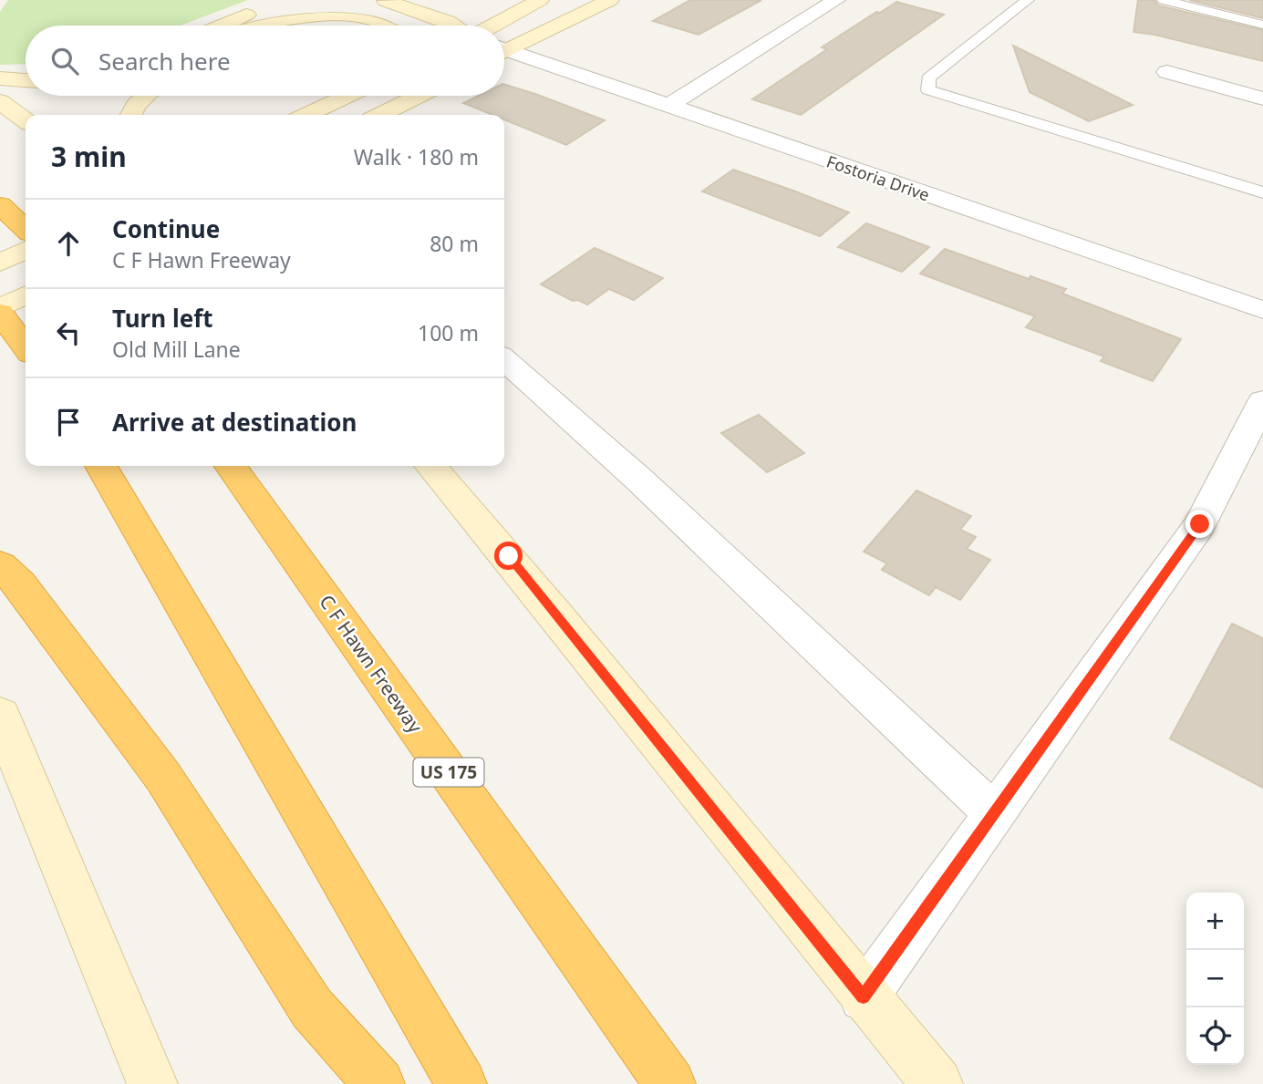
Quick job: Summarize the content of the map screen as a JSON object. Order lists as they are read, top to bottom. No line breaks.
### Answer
{"streets":{"highway":["C F Hawn Freeway","US 175"],"street":["Fostoria Drive"]},"page":{"search":"Search here","heading":["3 min","Walk · 180 m"],"list":[["Continue","C F Hawn Freeway","80 m"],["Turn left","Old Mill Lane","100 m"],"Arrive at destination"],"map_buttons":["+","−"]}}
